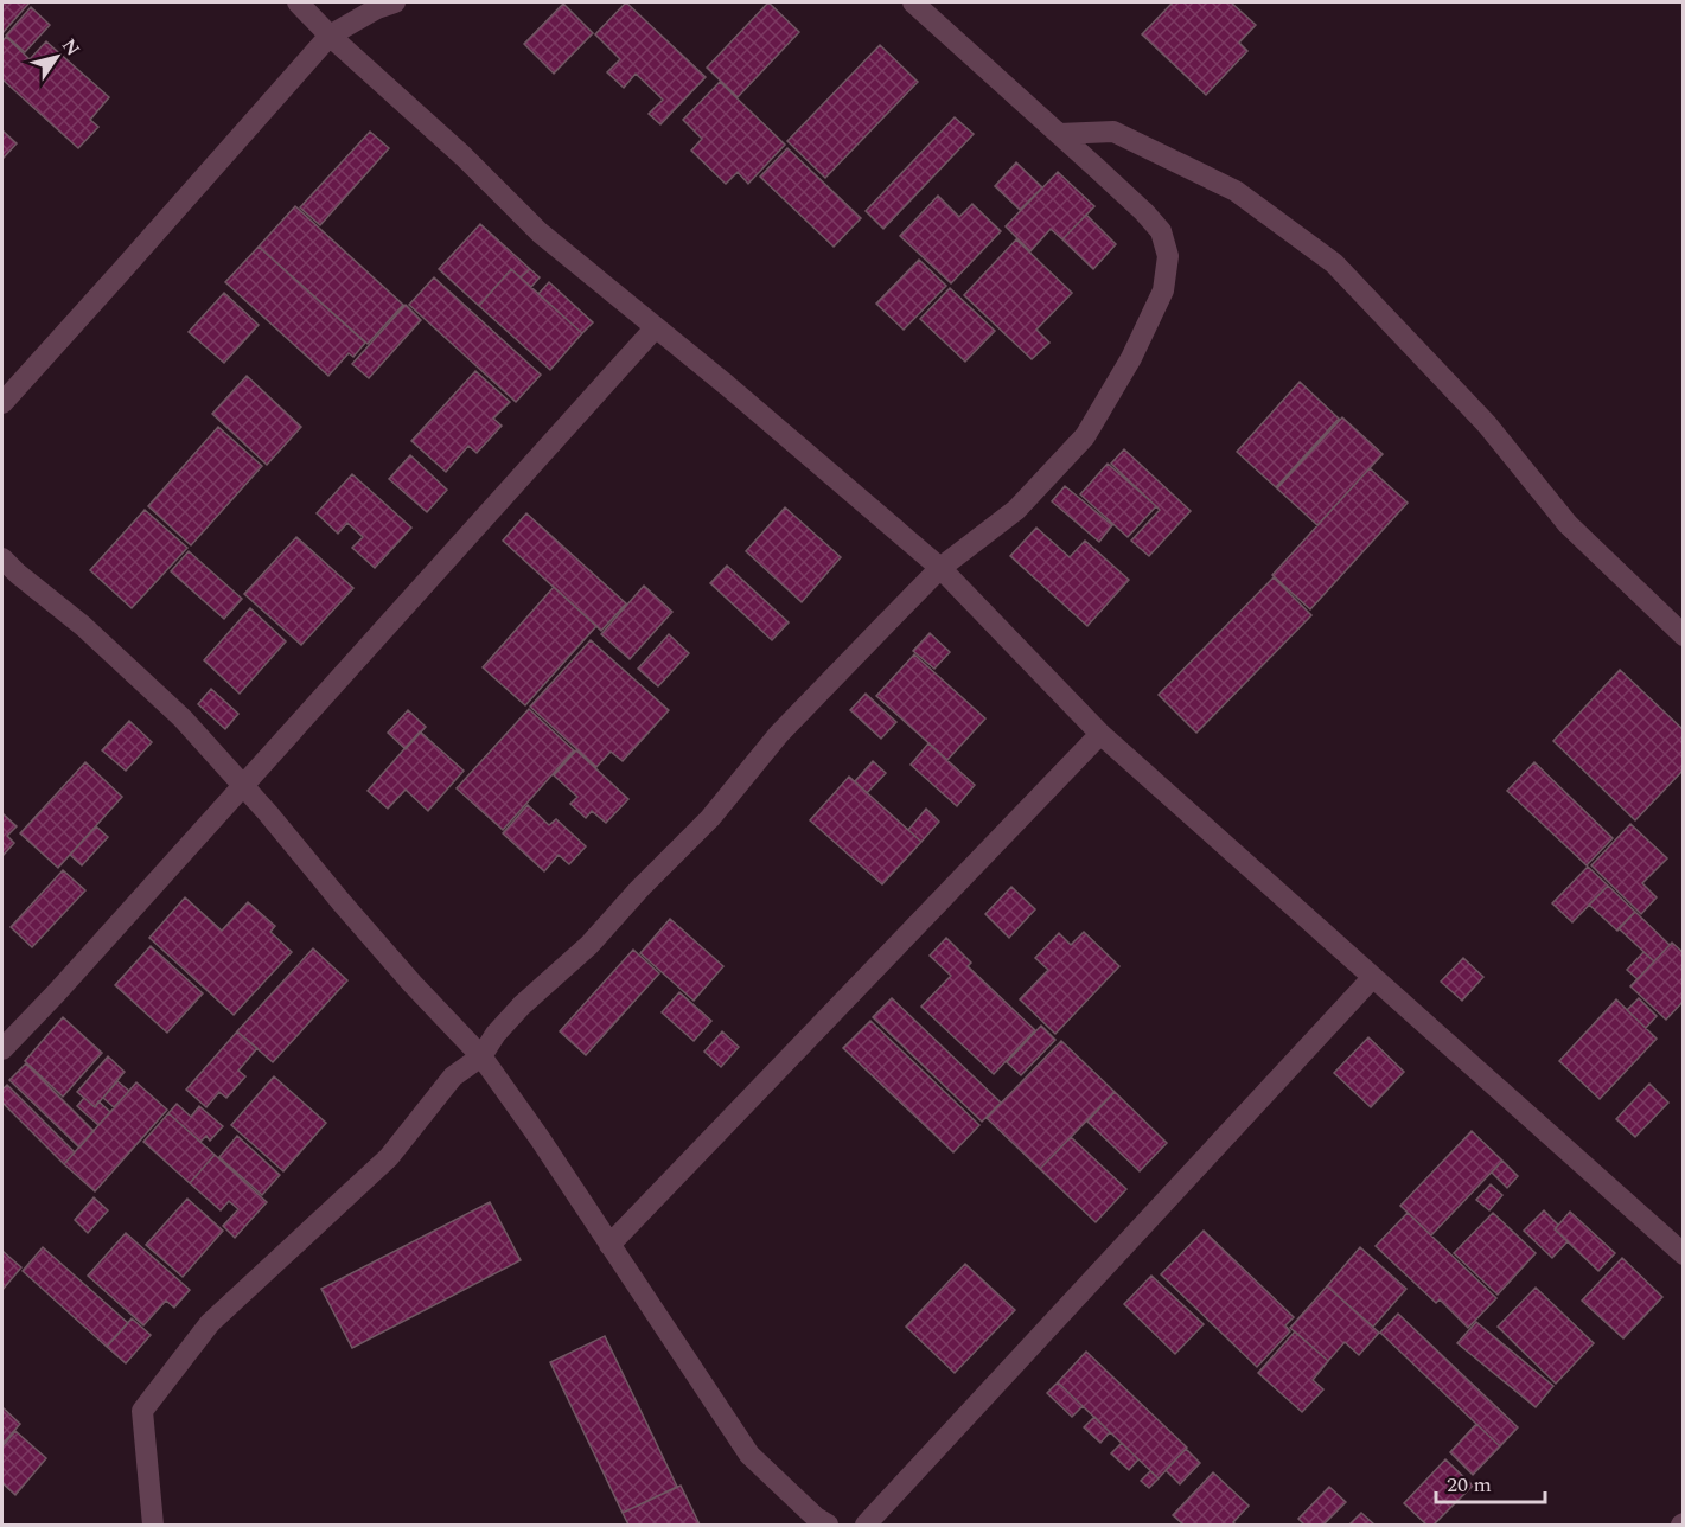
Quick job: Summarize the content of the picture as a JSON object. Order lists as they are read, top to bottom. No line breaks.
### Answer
{"scale_bar":"20 m","north":"top right"}
